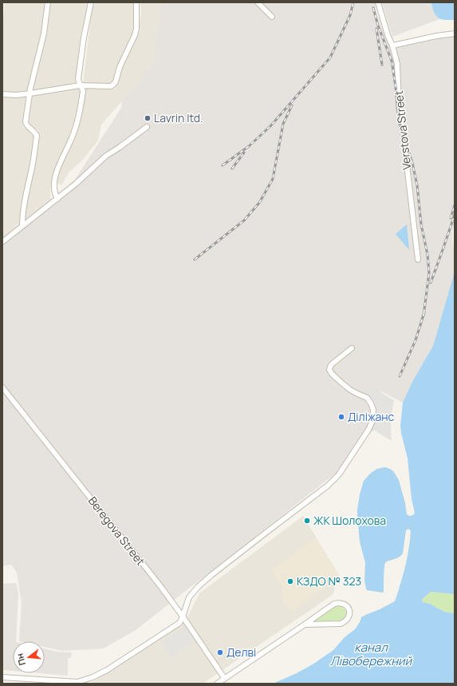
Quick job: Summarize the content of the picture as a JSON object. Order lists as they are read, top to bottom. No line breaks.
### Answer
{"streets":{"street":["Verstova Street","Beregova Street"]},"water":["канал Лівобережний"],"places":["Lavrin ltd.","Діліжанс","ЖК Шолохова","КЗДО № 323","Делві"],"north":"left"}
